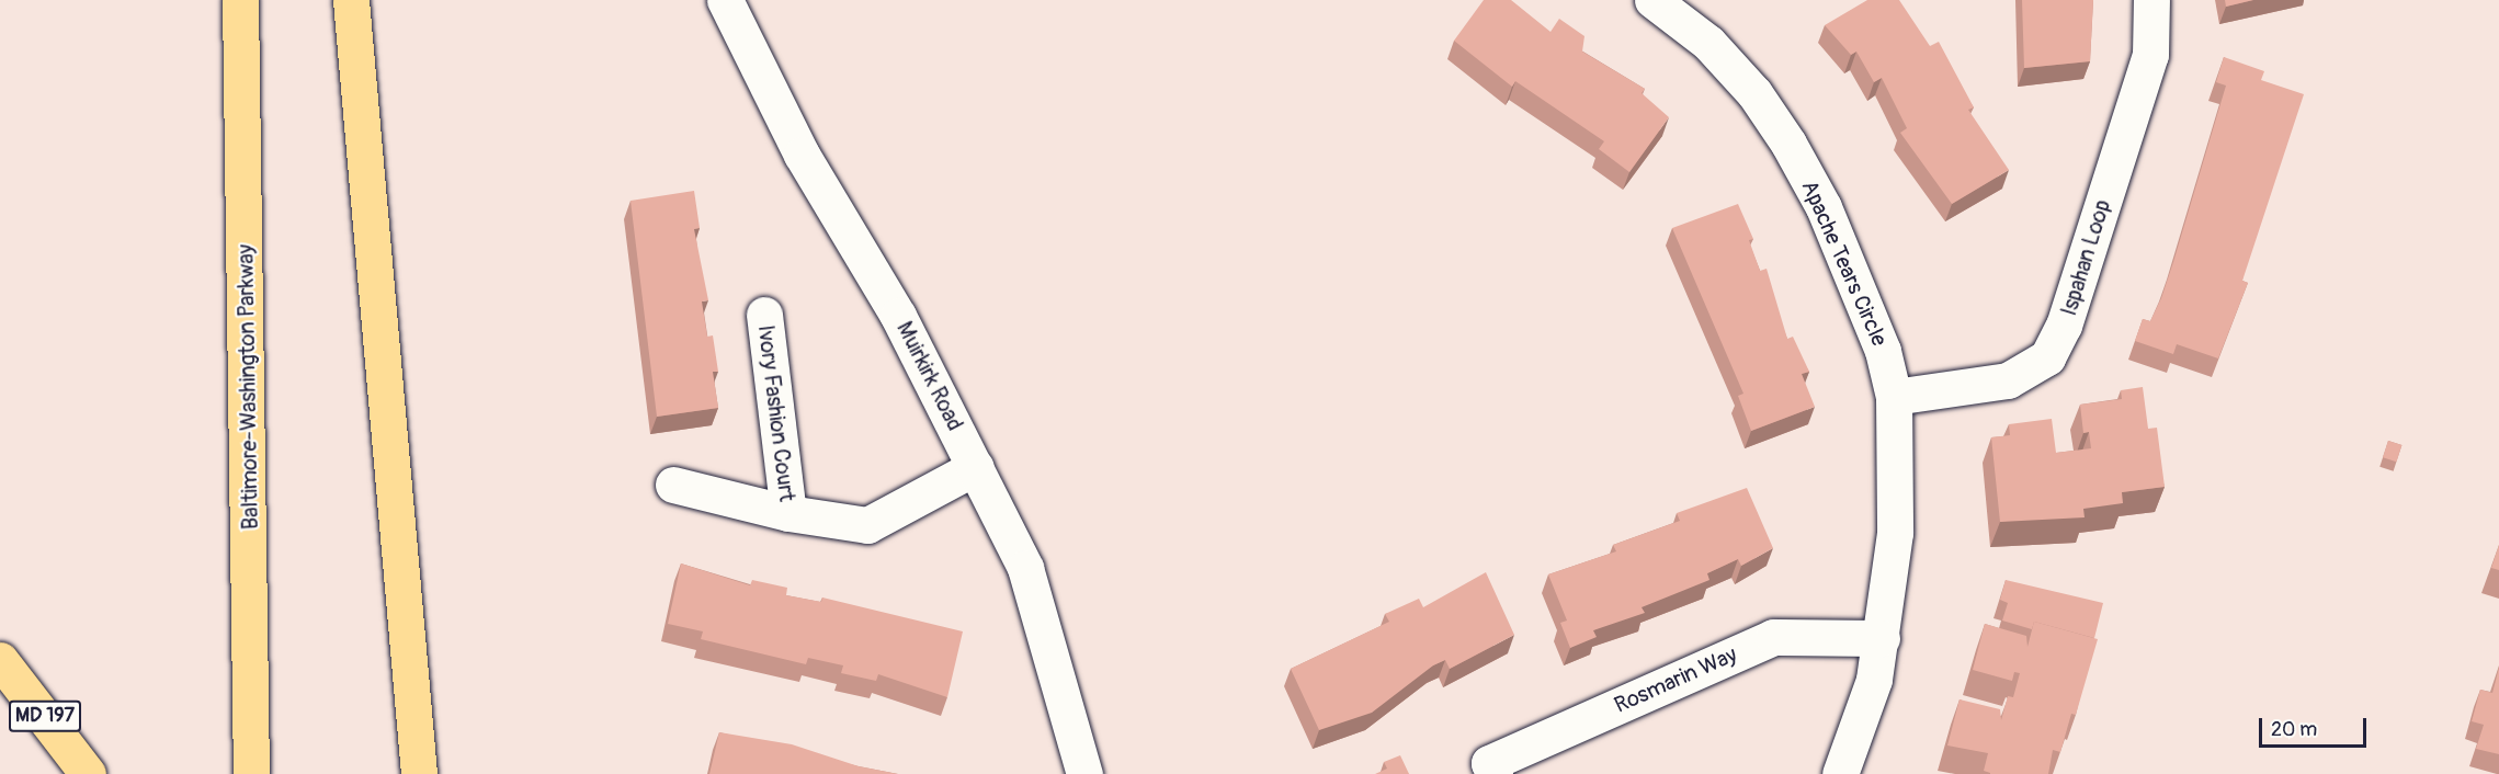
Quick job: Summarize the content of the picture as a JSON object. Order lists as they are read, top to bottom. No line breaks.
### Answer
{"streets":{"main road":["Baltimore-Washington Parkway","MD 197"],"street":["Ispahan Loop","Apache Tears Circle","Muirkirk Road","Ivory Fashion Court","Rosmarin Way"]},"crossings":[["Ispahan Loop","Apache Tears Circle"],["Apache Tears Circle","Rosmarin Way"],["Muirkirk Road","Ivory Fashion Court"]],"scale_bar":"20 m"}
